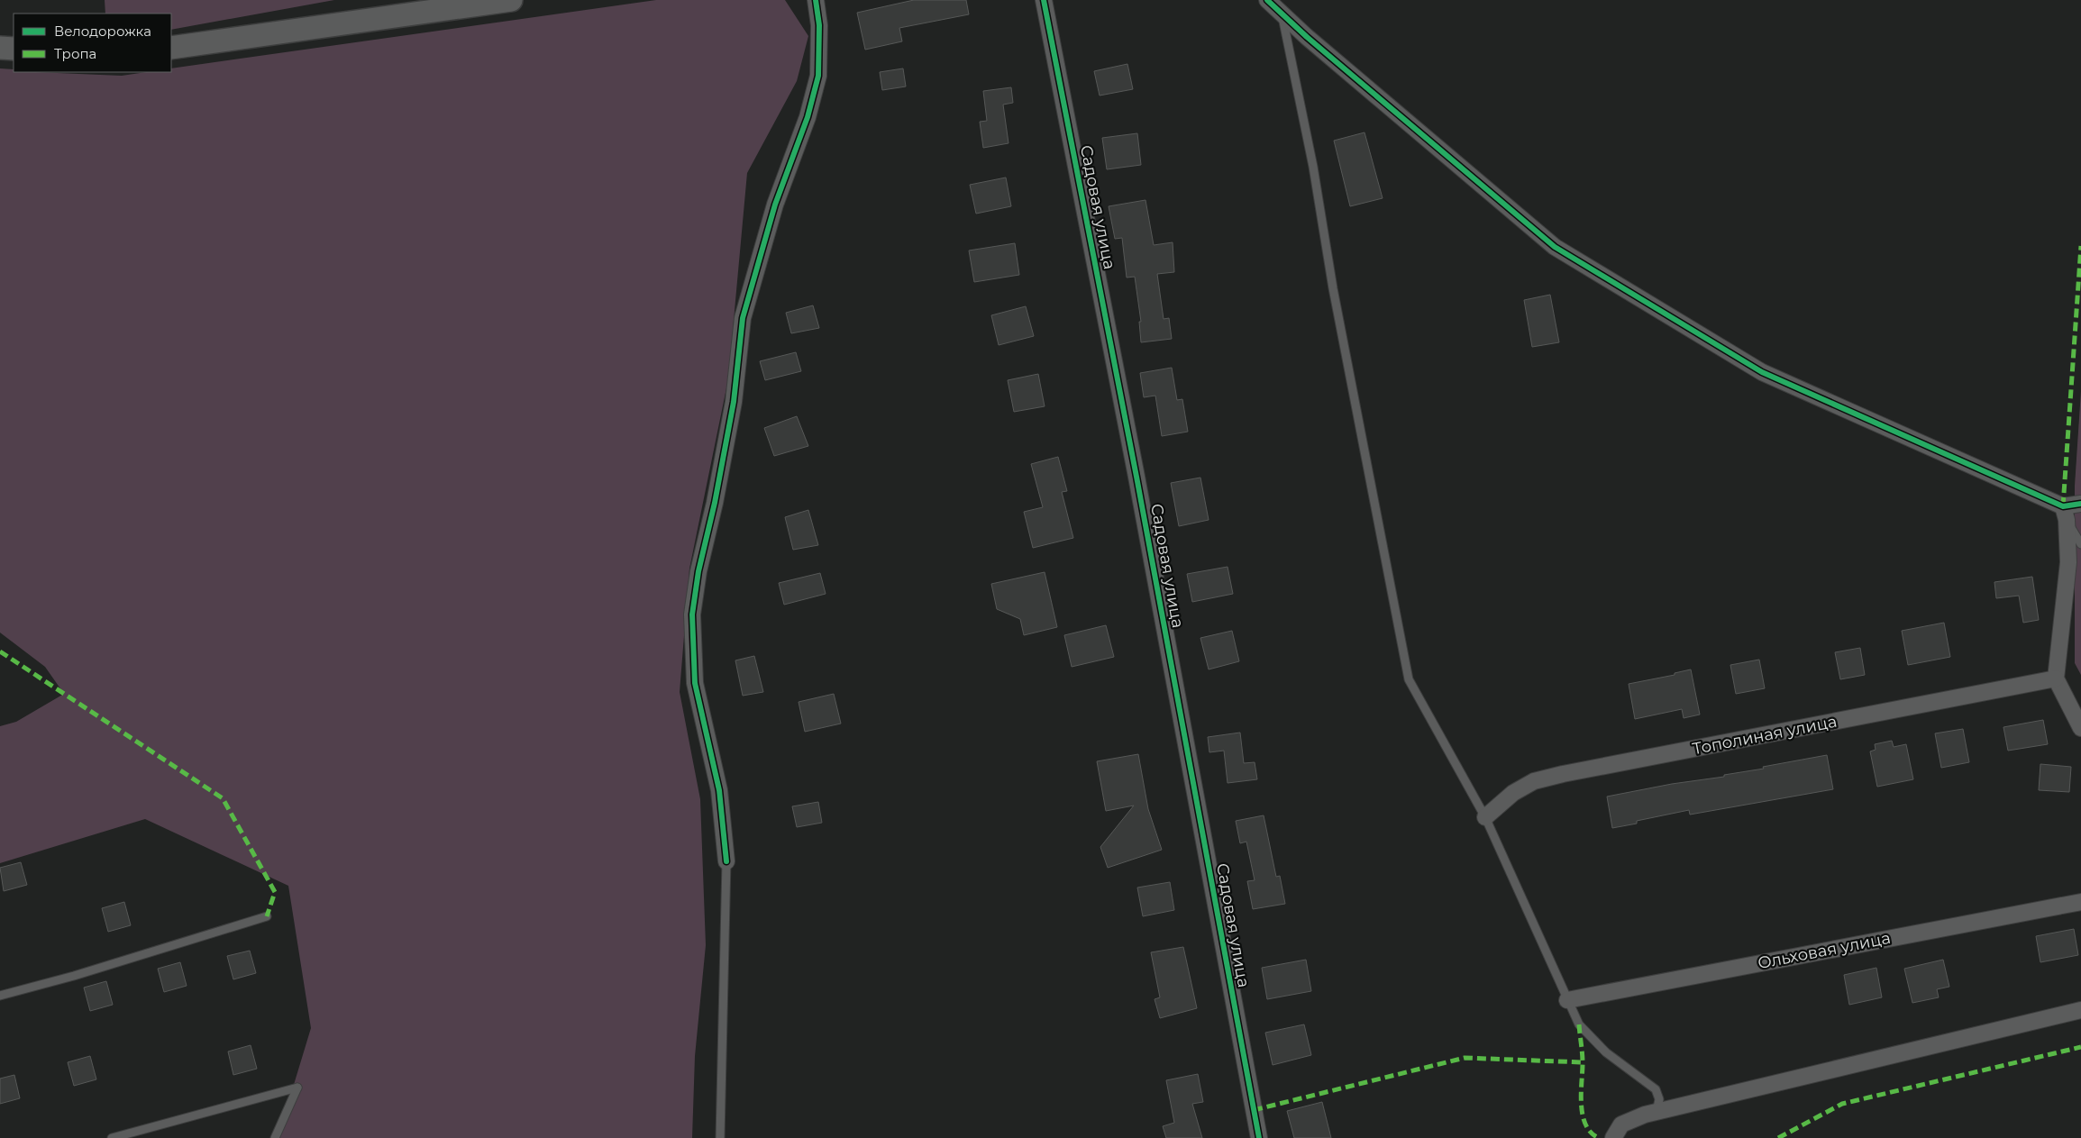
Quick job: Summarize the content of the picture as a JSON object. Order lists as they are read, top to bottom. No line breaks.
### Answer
{"streets":{"street":["Садовая улица","Тополиная улица","Ольховая улица"]},"legend":["Велодорожка","Тропа"]}
